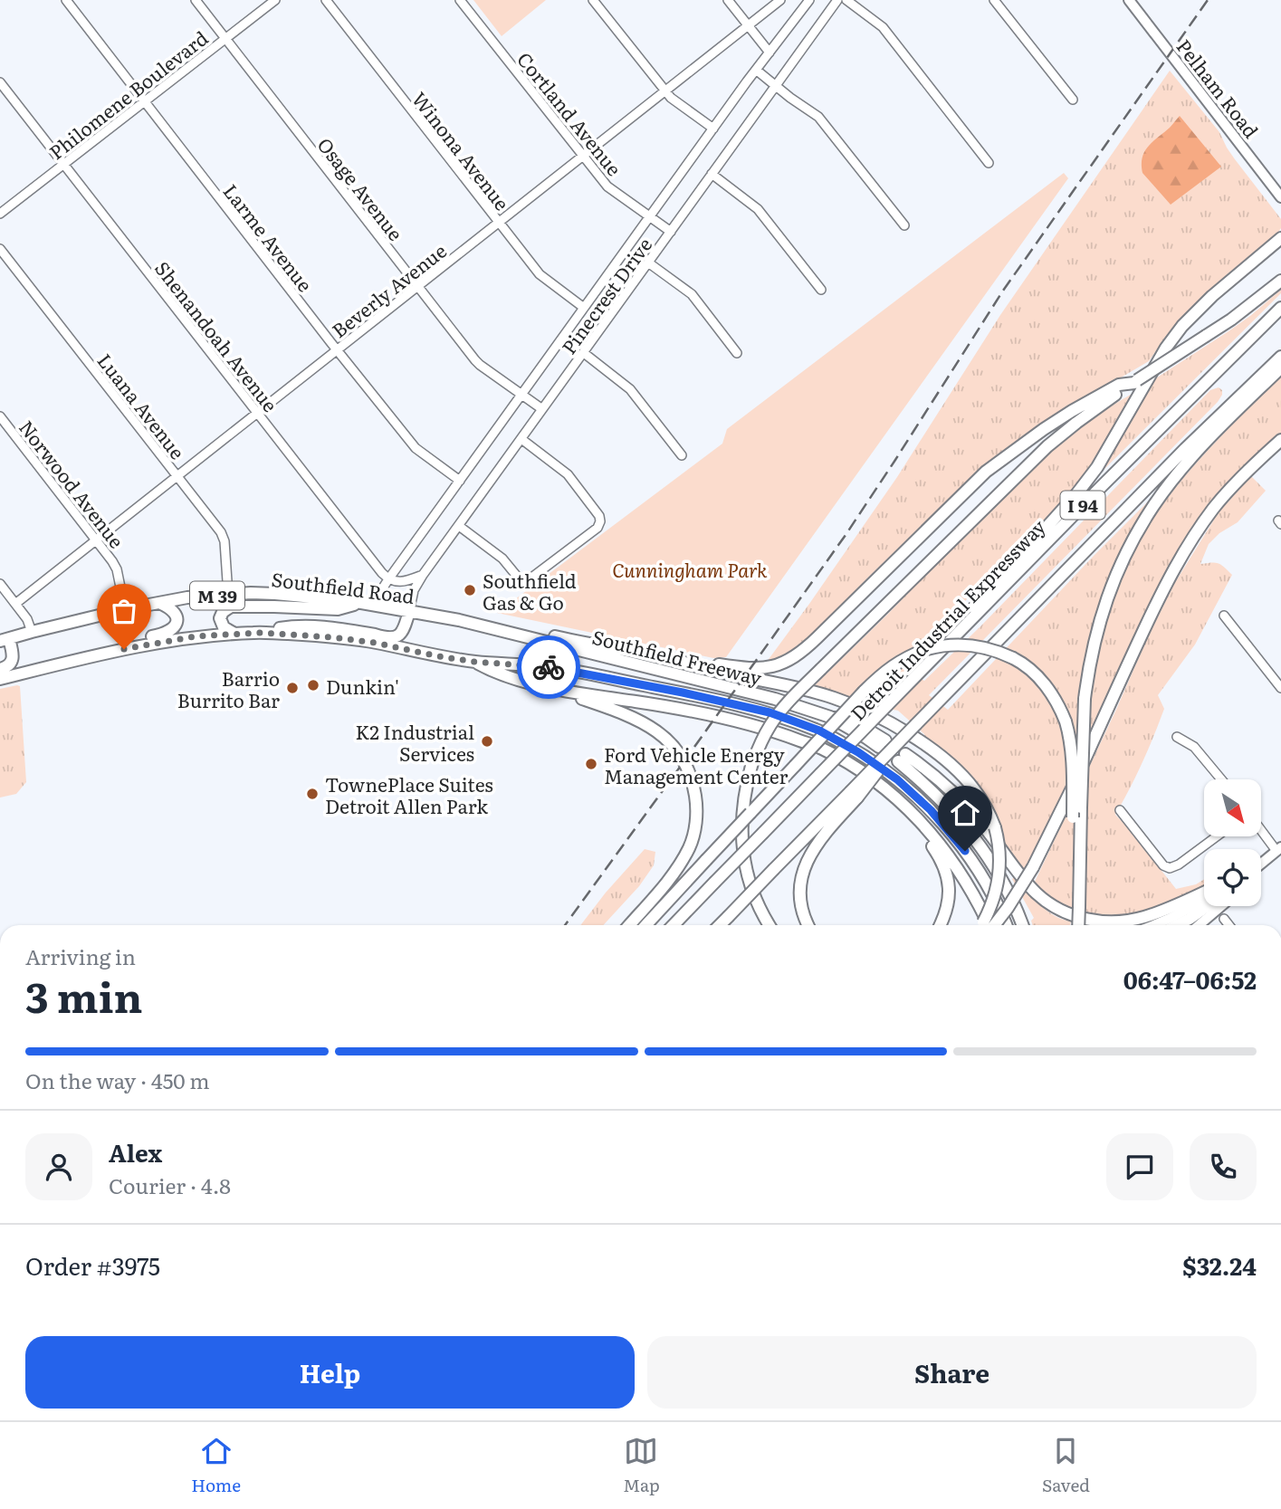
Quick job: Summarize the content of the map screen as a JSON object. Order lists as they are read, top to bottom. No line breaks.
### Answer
{"streets":{"highway":["I 94","Southfield Road","M 39","Detroit Industrial Expressway","Southfield Freeway"],"main road":["Pelham Road"],"street":["Philomene Boulevard","Cortland Avenue","Winona Avenue","Osage Avenue","Larme Avenue","Beverly Avenue","Pinecrest Drive","Shenandoah Avenue","Luana Avenue","Norwood Avenue"]},"crossings":[["Philomene Boulevard","Osage Avenue"],["Philomene Boulevard","Larme Avenue"],["Philomene Boulevard","Shenandoah Avenue"],["Cortland Avenue","Beverly Avenue"],["Cortland Avenue","Pinecrest Drive"],["Winona Avenue","Beverly Avenue"],["Winona Avenue","Pinecrest Drive"],["Osage Avenue","Beverly Avenue"],["Osage Avenue","Pinecrest Drive"],["Larme Avenue","Beverly Avenue"],["Larme Avenue","Pinecrest Drive"],["Beverly Avenue","Shenandoah Avenue"],["Beverly Avenue","Luana Avenue"],["Beverly Avenue","Norwood Avenue"],["Pinecrest Drive","Shenandoah Avenue"],["Pinecrest Drive","Southfield Road"],["Luana Avenue","Southfield Road"],["Norwood Avenue","Southfield Road"],["I 94","Southfield Freeway"],["Southfield Road","Southfield Freeway"],["M 39","Southfield Freeway"]],"parks":["Cunningham Park"],"places":["Southfield Gas & Go","Dunkin'","Barrio Burrito Bar","K2 Industrial Services","Ford Vehicle Energy Management Center","TownePlace Suites Detroit Allen Park"],"north":"bottom right","page":{"heading":["3 min","Arriving in","06:47–06:52"],"panel":["Alex","Courier · 4.8","Order #3975","$32.24"],"bar":"On the way · 450 m","buttons":["Help","Share"],"tabs":["Home","Map","Saved"]}}
